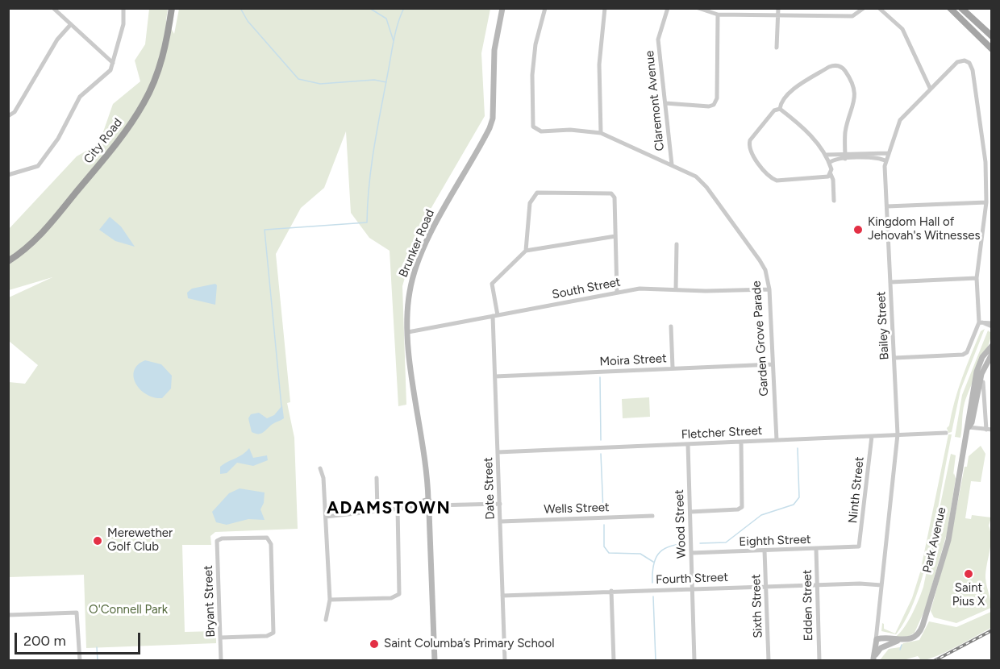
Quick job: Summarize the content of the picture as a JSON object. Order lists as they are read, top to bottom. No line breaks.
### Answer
{"streets":{"highway":["City Road"],"main road":["Brunker Road","Park Avenue"],"street":["Claremont Avenue","South Street","Bailey Street","Garden Grove Parade","Moira Street","Fletcher Street","Date Street","Ninth Street","Wells Street","Wood Street","Eighth Street","Fourth Street","Bryant Street","Edden Street","Sixth Street"]},"crossings":[["Claremont Avenue","Garden Grove Parade"],["Brunker Road","South Street"],["South Street","Garden Grove Parade"],["South Street","Date Street"],["Bailey Street","Fletcher Street"],["Bailey Street","Park Avenue"],["Bailey Street","Fourth Street"],["Garden Grove Parade","Moira Street"],["Garden Grove Parade","Fletcher Street"],["Moira Street","Date Street"],["Fletcher Street","Date Street"],["Fletcher Street","Ninth Street"],["Fletcher Street","Wood Street"],["Date Street","Wells Street"],["Date Street","Fourth Street"],["Ninth Street","Eighth Street"],["Wood Street","Eighth Street"],["Wood Street","Fourth Street"],["Eighth Street","Edden Street"],["Eighth Street","Sixth Street"],["Fourth Street","Edden Street"],["Fourth Street","Sixth Street"]],"districts":["ADAMSTOWN"],"parks":["O'Connell Park"],"places":["Kingdom Hall of Jehovah's Witnesses","Merewether Golf Club","Saint Pius X","Saint Columba’s Primary School"],"scale_bar":"200 m"}
